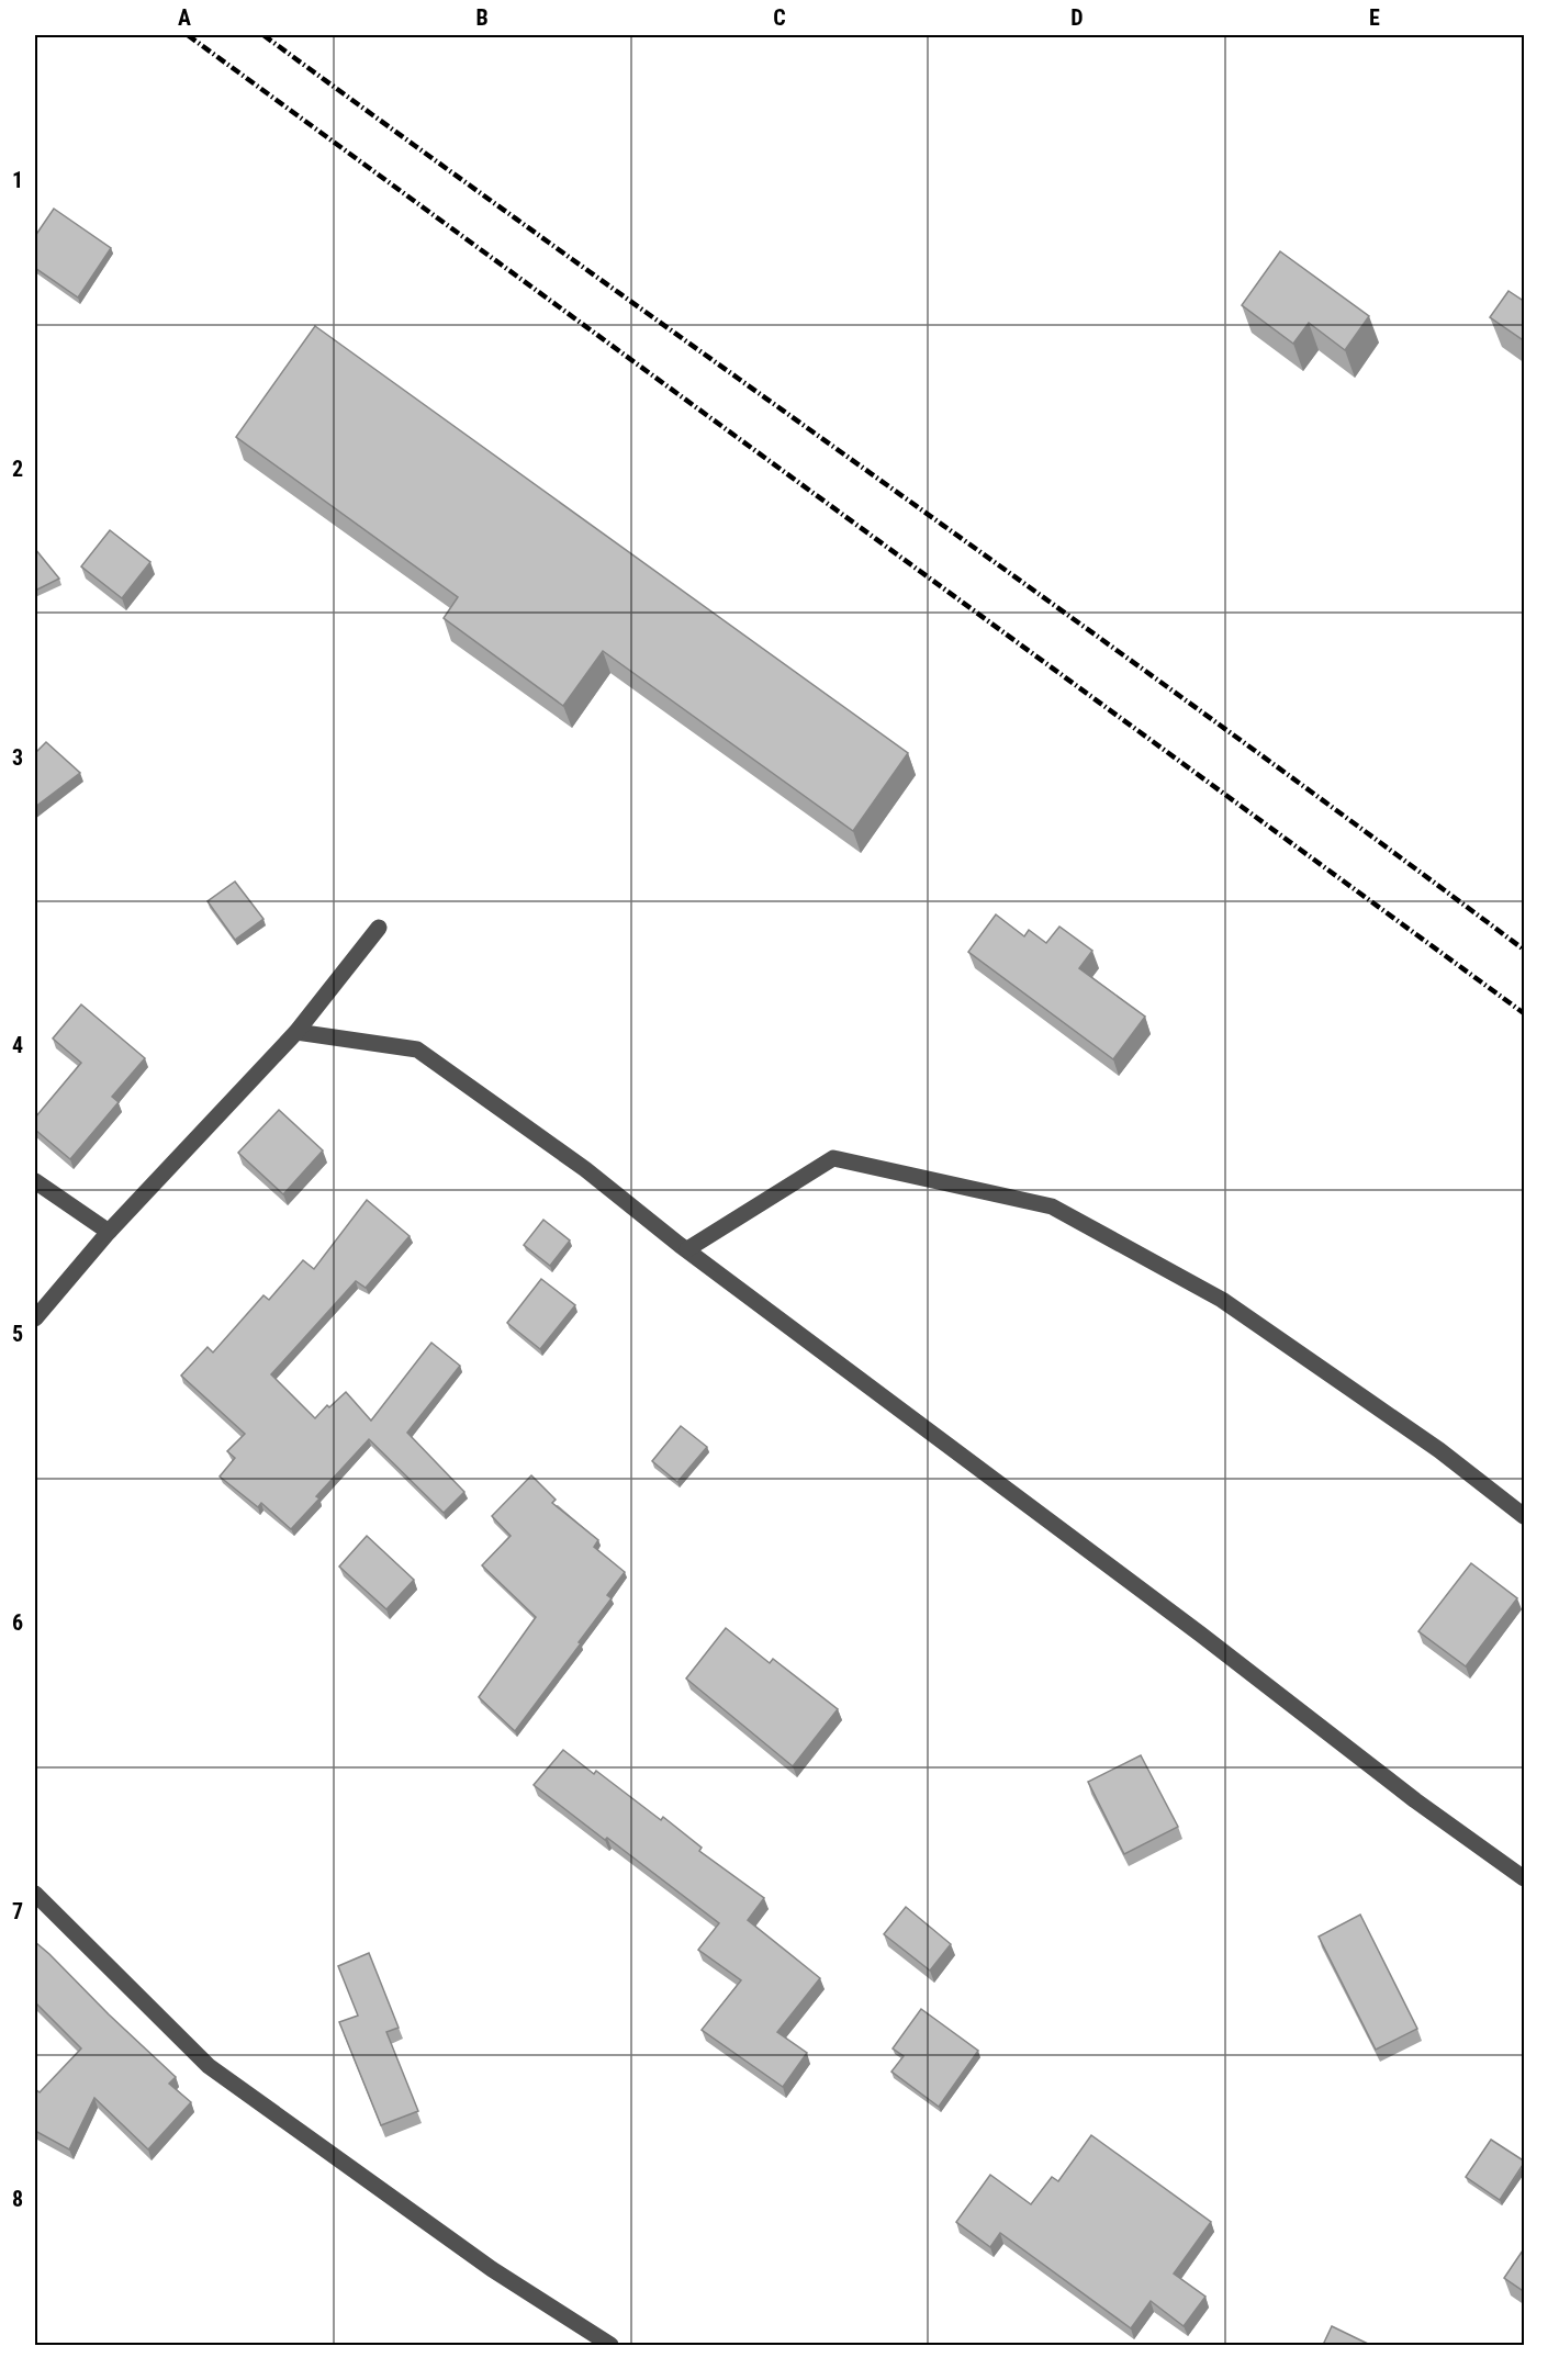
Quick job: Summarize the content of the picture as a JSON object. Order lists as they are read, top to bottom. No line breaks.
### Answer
{"grid":{"columns":["A","B","C","D","E"],"rows":["1","2","3","4","5","6","7","8"]}}
